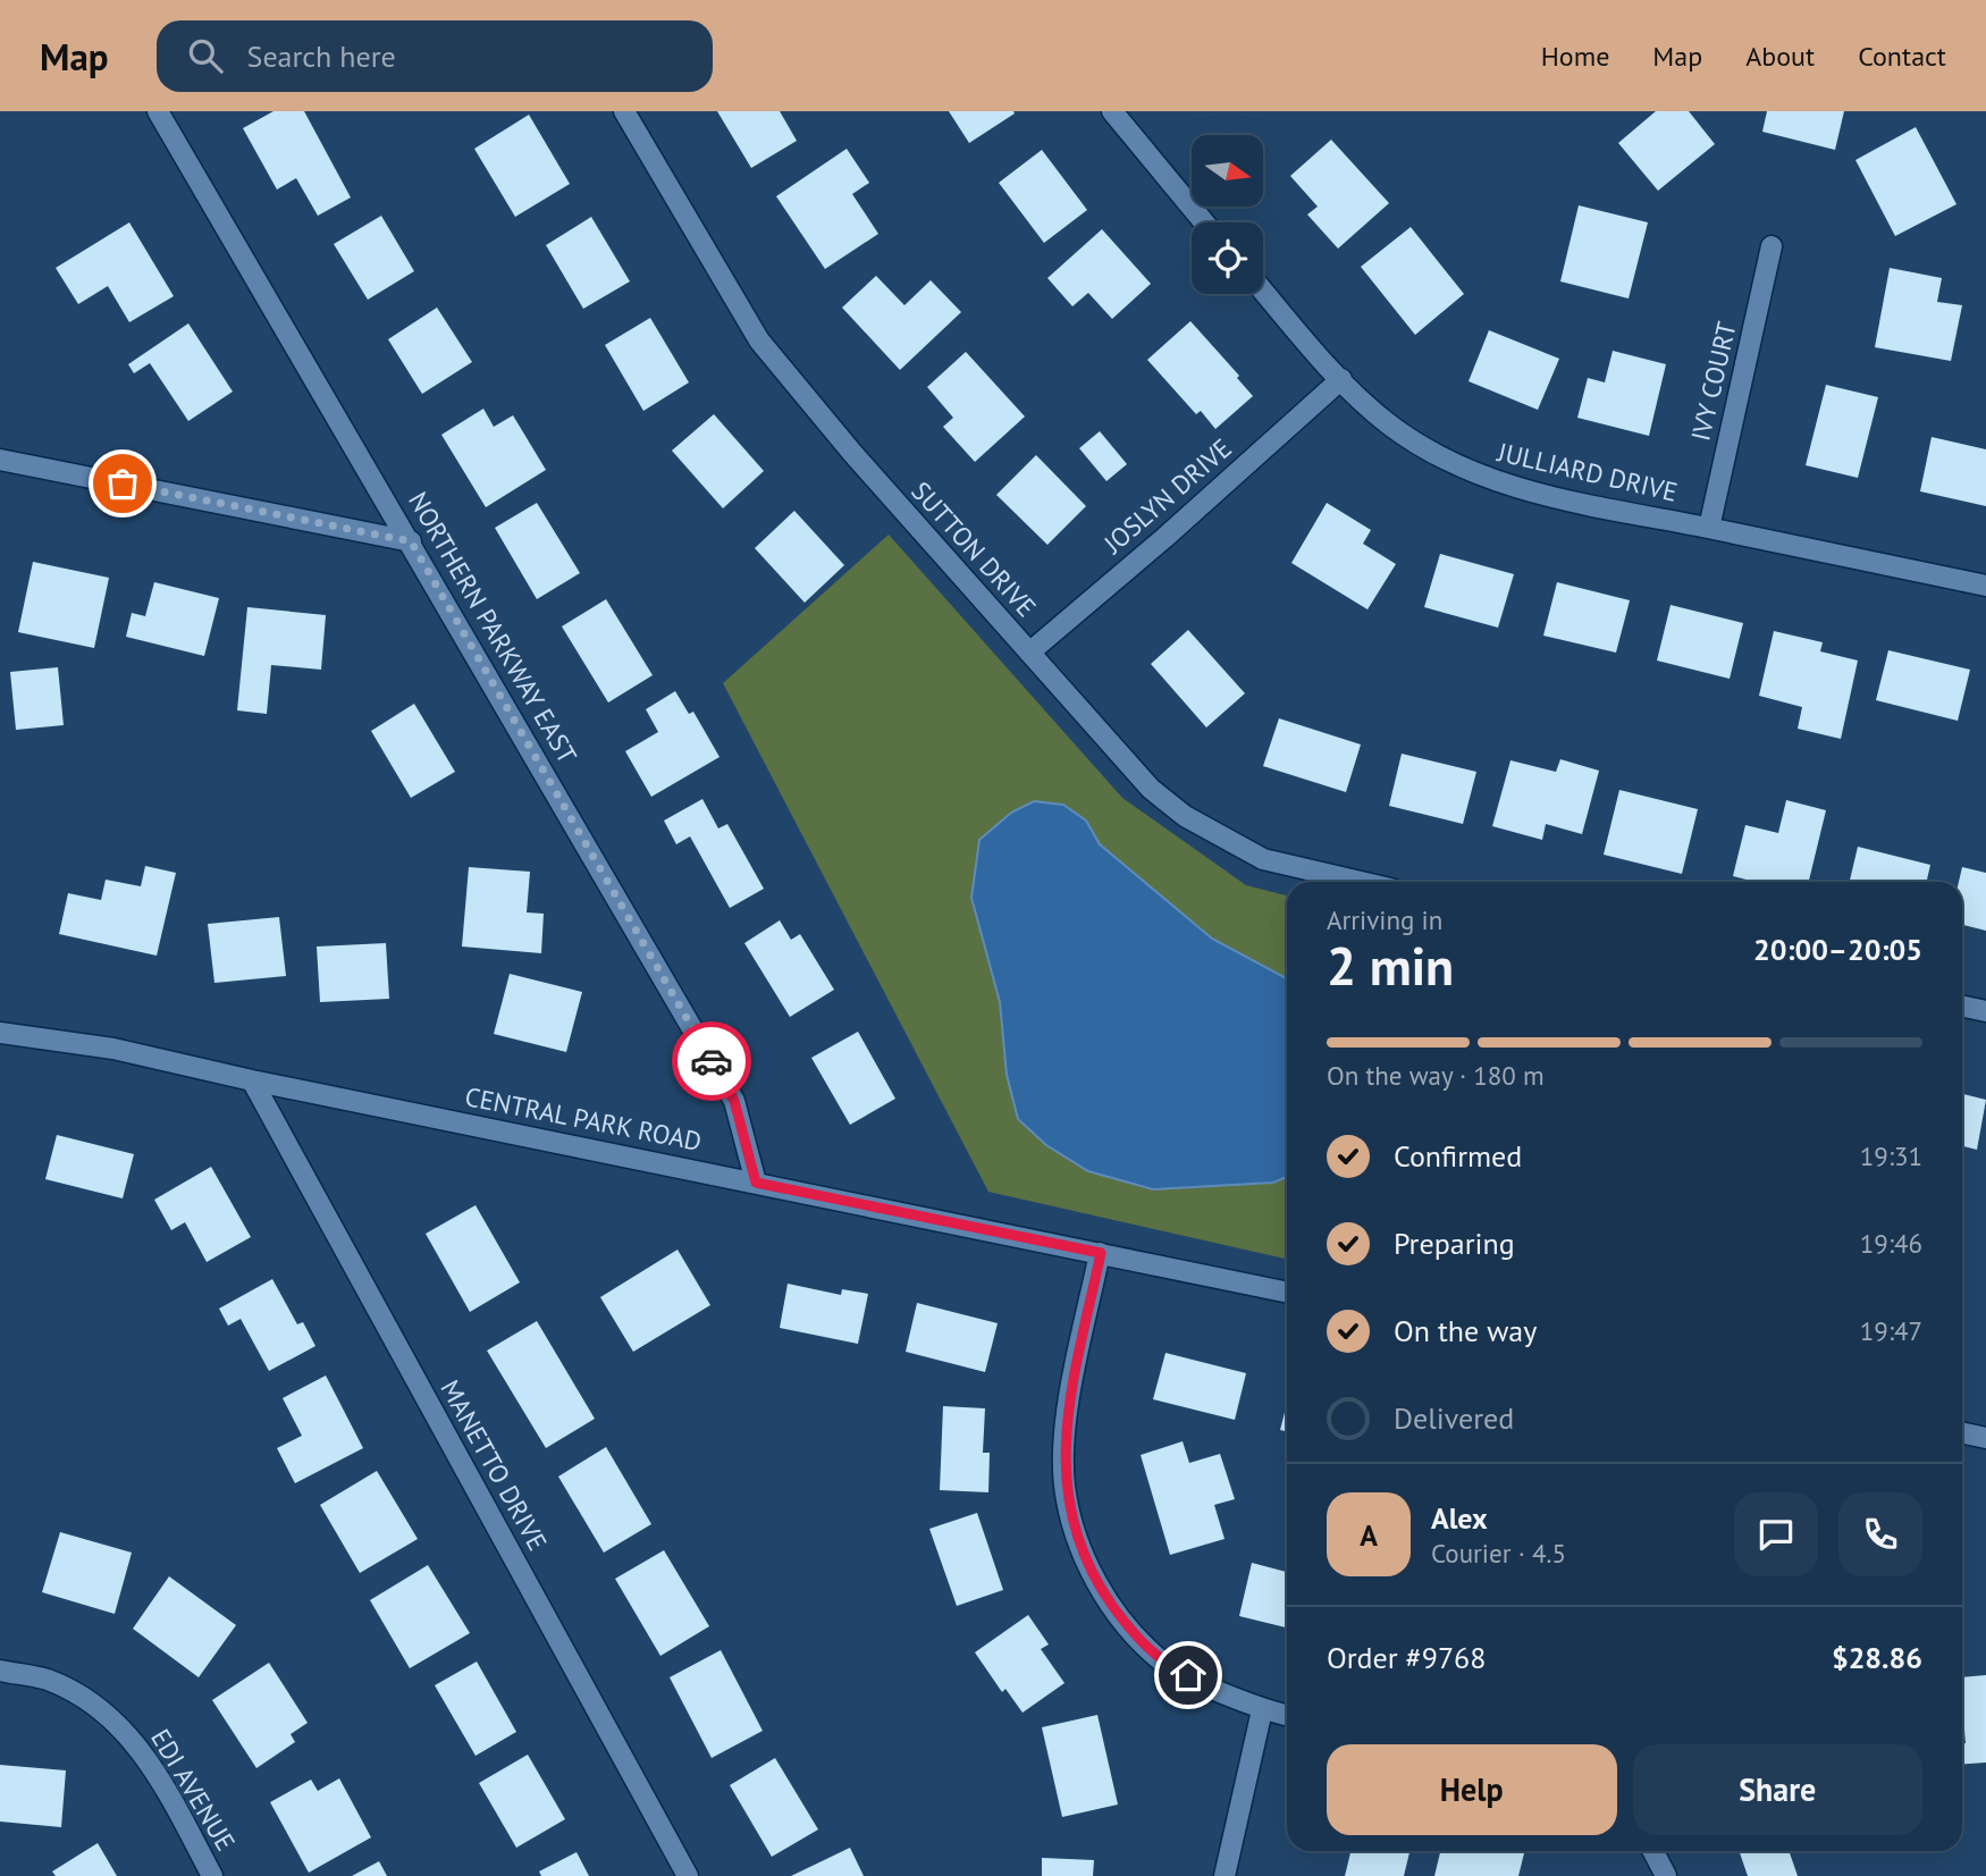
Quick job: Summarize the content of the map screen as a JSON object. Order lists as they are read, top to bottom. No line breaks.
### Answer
{"streets":{"street":["IVY COURT","JULLIARD DRIVE","JOSLYN DRIVE","SUTTON DRIVE","NORTHERN PARKWAY EAST","CENTRAL PARK ROAD","MANETTO DRIVE","EDI AVENUE"]},"crossings":[["IVY COURT","JULLIARD DRIVE"],["JULLIARD DRIVE","JOSLYN DRIVE"],["JOSLYN DRIVE","SUTTON DRIVE"],["NORTHERN PARKWAY EAST","CENTRAL PARK ROAD"],["CENTRAL PARK ROAD","MANETTO DRIVE"]],"north":"right","page":{"header":"Map","search":"Search here","nav":["Home","Map","About","Contact"],"heading":["2 min","Arriving in","20:00–20:05"],"panel":["Alex","Courier · 4.5","Order #9768","$28.86"],"bar":"On the way · 180 m","list":[["Confirmed","19:31"],["Preparing","19:46"],["On the way","19:47"],"Delivered"],"round":"A","buttons":["Help","Share"]}}
